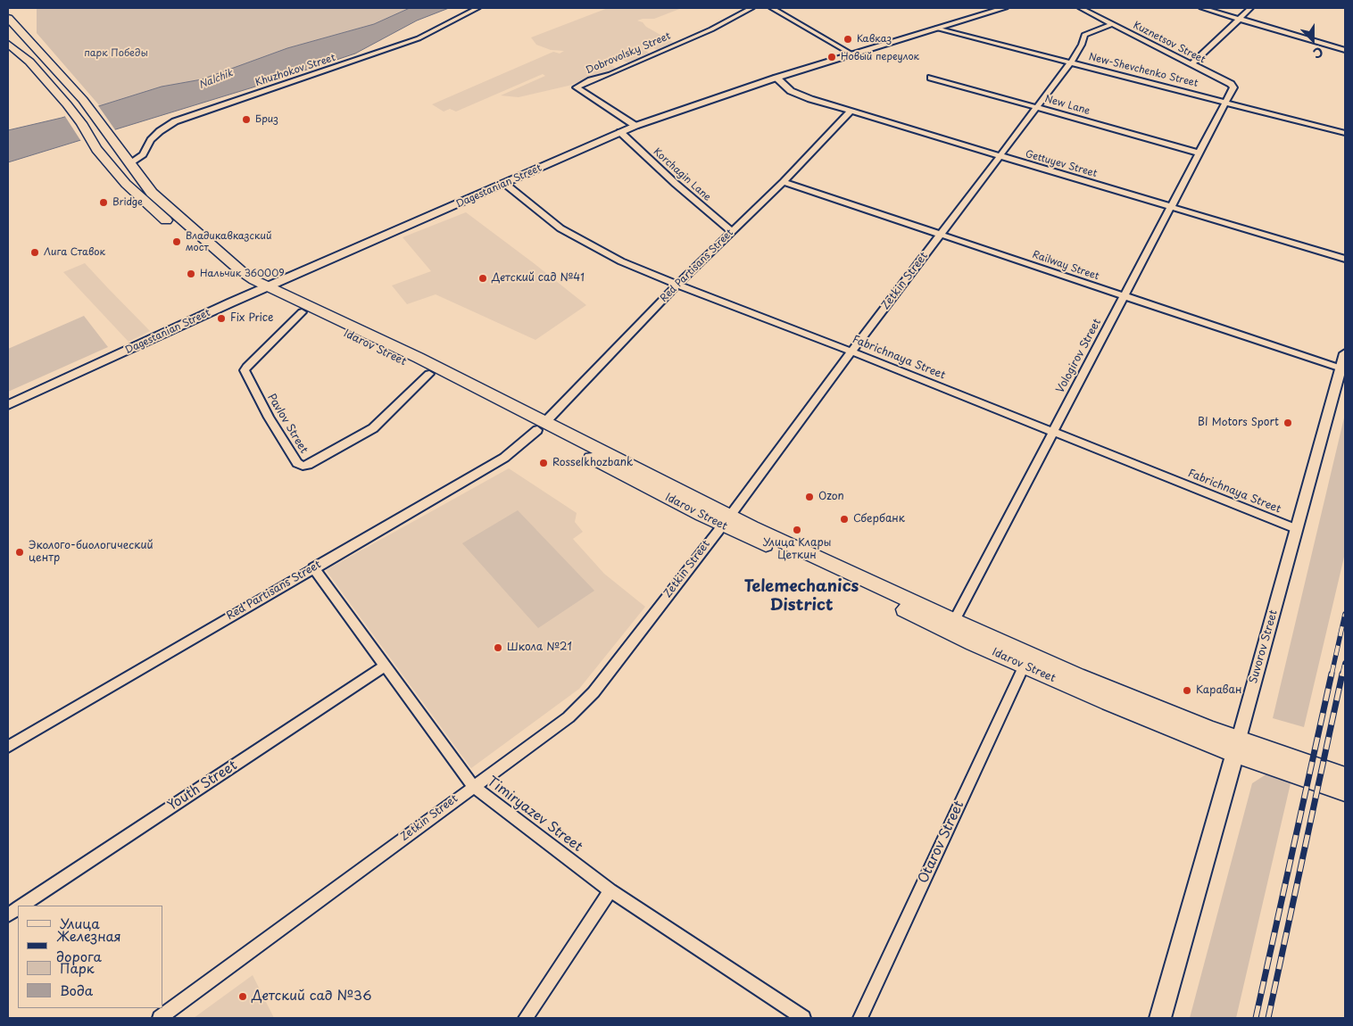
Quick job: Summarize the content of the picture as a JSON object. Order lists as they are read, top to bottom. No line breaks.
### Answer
{"streets":{"main road":["Idarov Street","Suvorov Street"],"street":["Kuznetsov Street","Dobrovolsky Street","Khuzhokov Street","New-Shevchenko Street","New Lane","Gettuyev Street","Korchagin Lane","Dagestanian Street","Red Partisans Street","Railway Street","Zetkin Street","Vologirov Street","Fabrichnaya Street","Pavlov Street","Youth Street","Timiryazev Street","Otarov Street"]},"crossings":[["Kuznetsov Street","New-Shevchenko Street"],["Kuznetsov Street","Zetkin Street"],["Kuznetsov Street","Vologirov Street"],["Dobrovolsky Street","Dagestanian Street"],["Khuzhokov Street","Idarov Street"],["New-Shevchenko Street","Dagestanian Street"],["New-Shevchenko Street","Zetkin Street"],["New-Shevchenko Street","Vologirov Street"],["New Lane","Zetkin Street"],["New Lane","Vologirov Street"],["Gettuyev Street","Dagestanian Street"],["Gettuyev Street","Red Partisans Street"],["Gettuyev Street","Zetkin Street"],["Gettuyev Street","Vologirov Street"],["Korchagin Lane","Dagestanian Street"],["Korchagin Lane","Red Partisans Street"],["Dagestanian Street","Idarov Street"],["Dagestanian Street","Fabrichnaya Street"],["Red Partisans Street","Railway Street"],["Red Partisans Street","Idarov Street"],["Red Partisans Street","Fabrichnaya Street"],["Red Partisans Street","Timiryazev Street"],["Railway Street","Zetkin Street"],["Railway Street","Vologirov Street"],["Railway Street","Suvorov Street"],["Zetkin Street","Idarov Street"],["Zetkin Street","Fabrichnaya Street"],["Zetkin Street","Timiryazev Street"],["Idarov Street","Vologirov Street"],["Idarov Street","Pavlov Street"],["Idarov Street","Suvorov Street"],["Idarov Street","Otarov Street"],["Vologirov Street","Fabrichnaya Street"],["Fabrichnaya Street","Suvorov Street"],["Youth Street","Timiryazev Street"]],"districts":["Telemechanics District"],"water":["Nalchik"],"parks":["парк Победы"],"places":["Кавказ","Новый переулок","Бриз","Bridge","Владикавказский мост","Лига Ставок","Нальчик 360009","Детский сад №41","Fix Price","BI Motors Sport","Rosselkhozbank","Ozon","Сбербанк","Улица Клары Цеткин","Эколого-биологический центр","Школа №21","Караван","Детский сад №36"],"legend":["Улица","Железная дорога","Парк","Вода"],"north":"bottom"}
